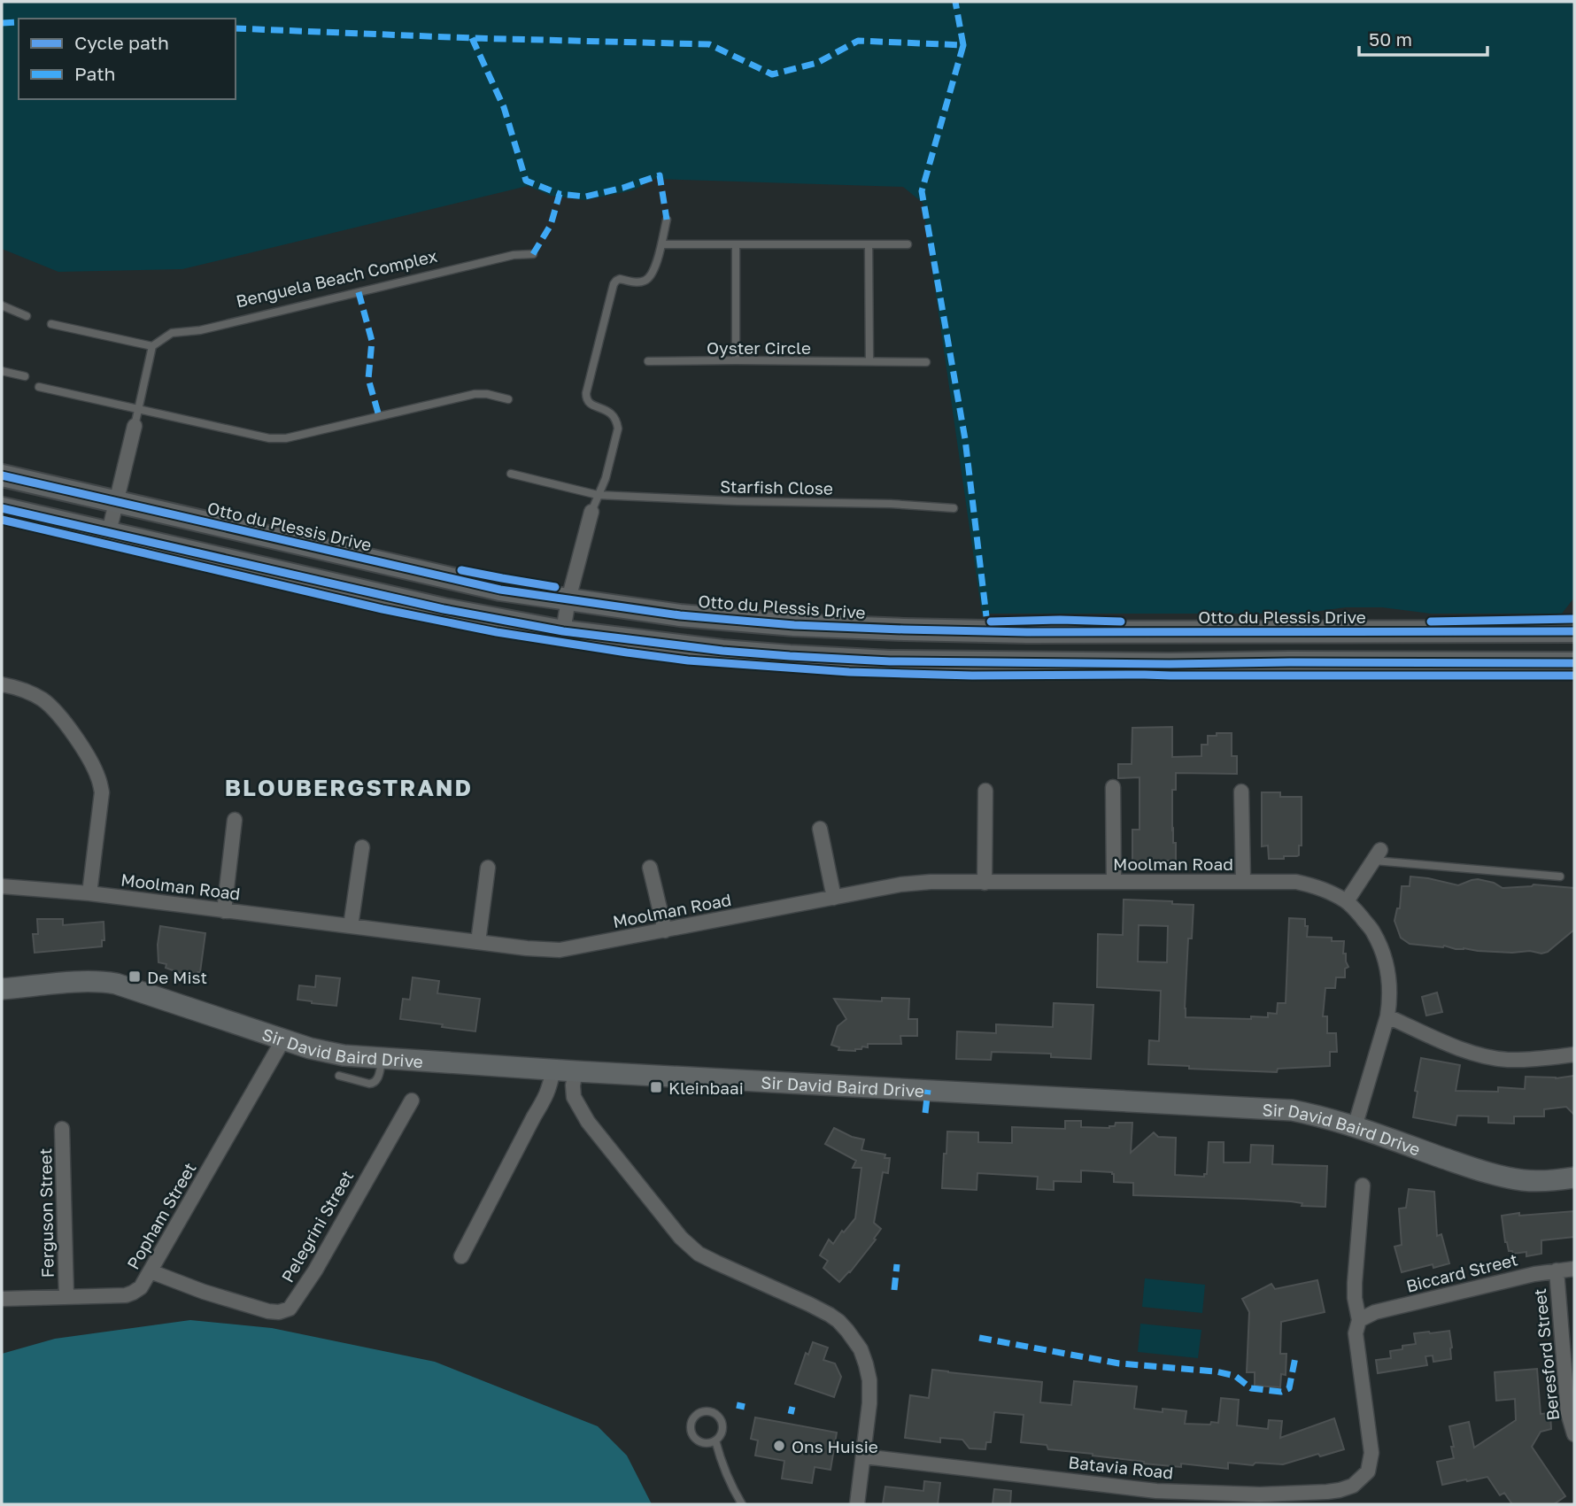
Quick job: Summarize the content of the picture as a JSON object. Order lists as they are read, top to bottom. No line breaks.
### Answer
{"streets":{"main road":["Otto du Plessis Drive"],"street":["Moolman Road","Sir David Baird Drive","Ferguson Street","Popham Street","Pelegrini Street","Biccard Street","Beresford Street","Batavia Road"],"lane":["Benguela Beach Complex","Oyster Circle","Starfish Close"]},"crossings":[["Moolman Road","Sir David Baird Drive"],["Sir David Baird Drive","Popham Street"],["Ferguson Street","Popham Street"],["Popham Street","Pelegrini Street"],["Biccard Street","Beresford Street"],["Biccard Street","Batavia Road"]],"districts":["BLOUBERGSTRAND"],"places":{"transit":["De Mist","Kleinbaai"],"other":["Ons Huisie"]},"legend":["Cycle path","Path"],"scale_bar":"50 m"}
